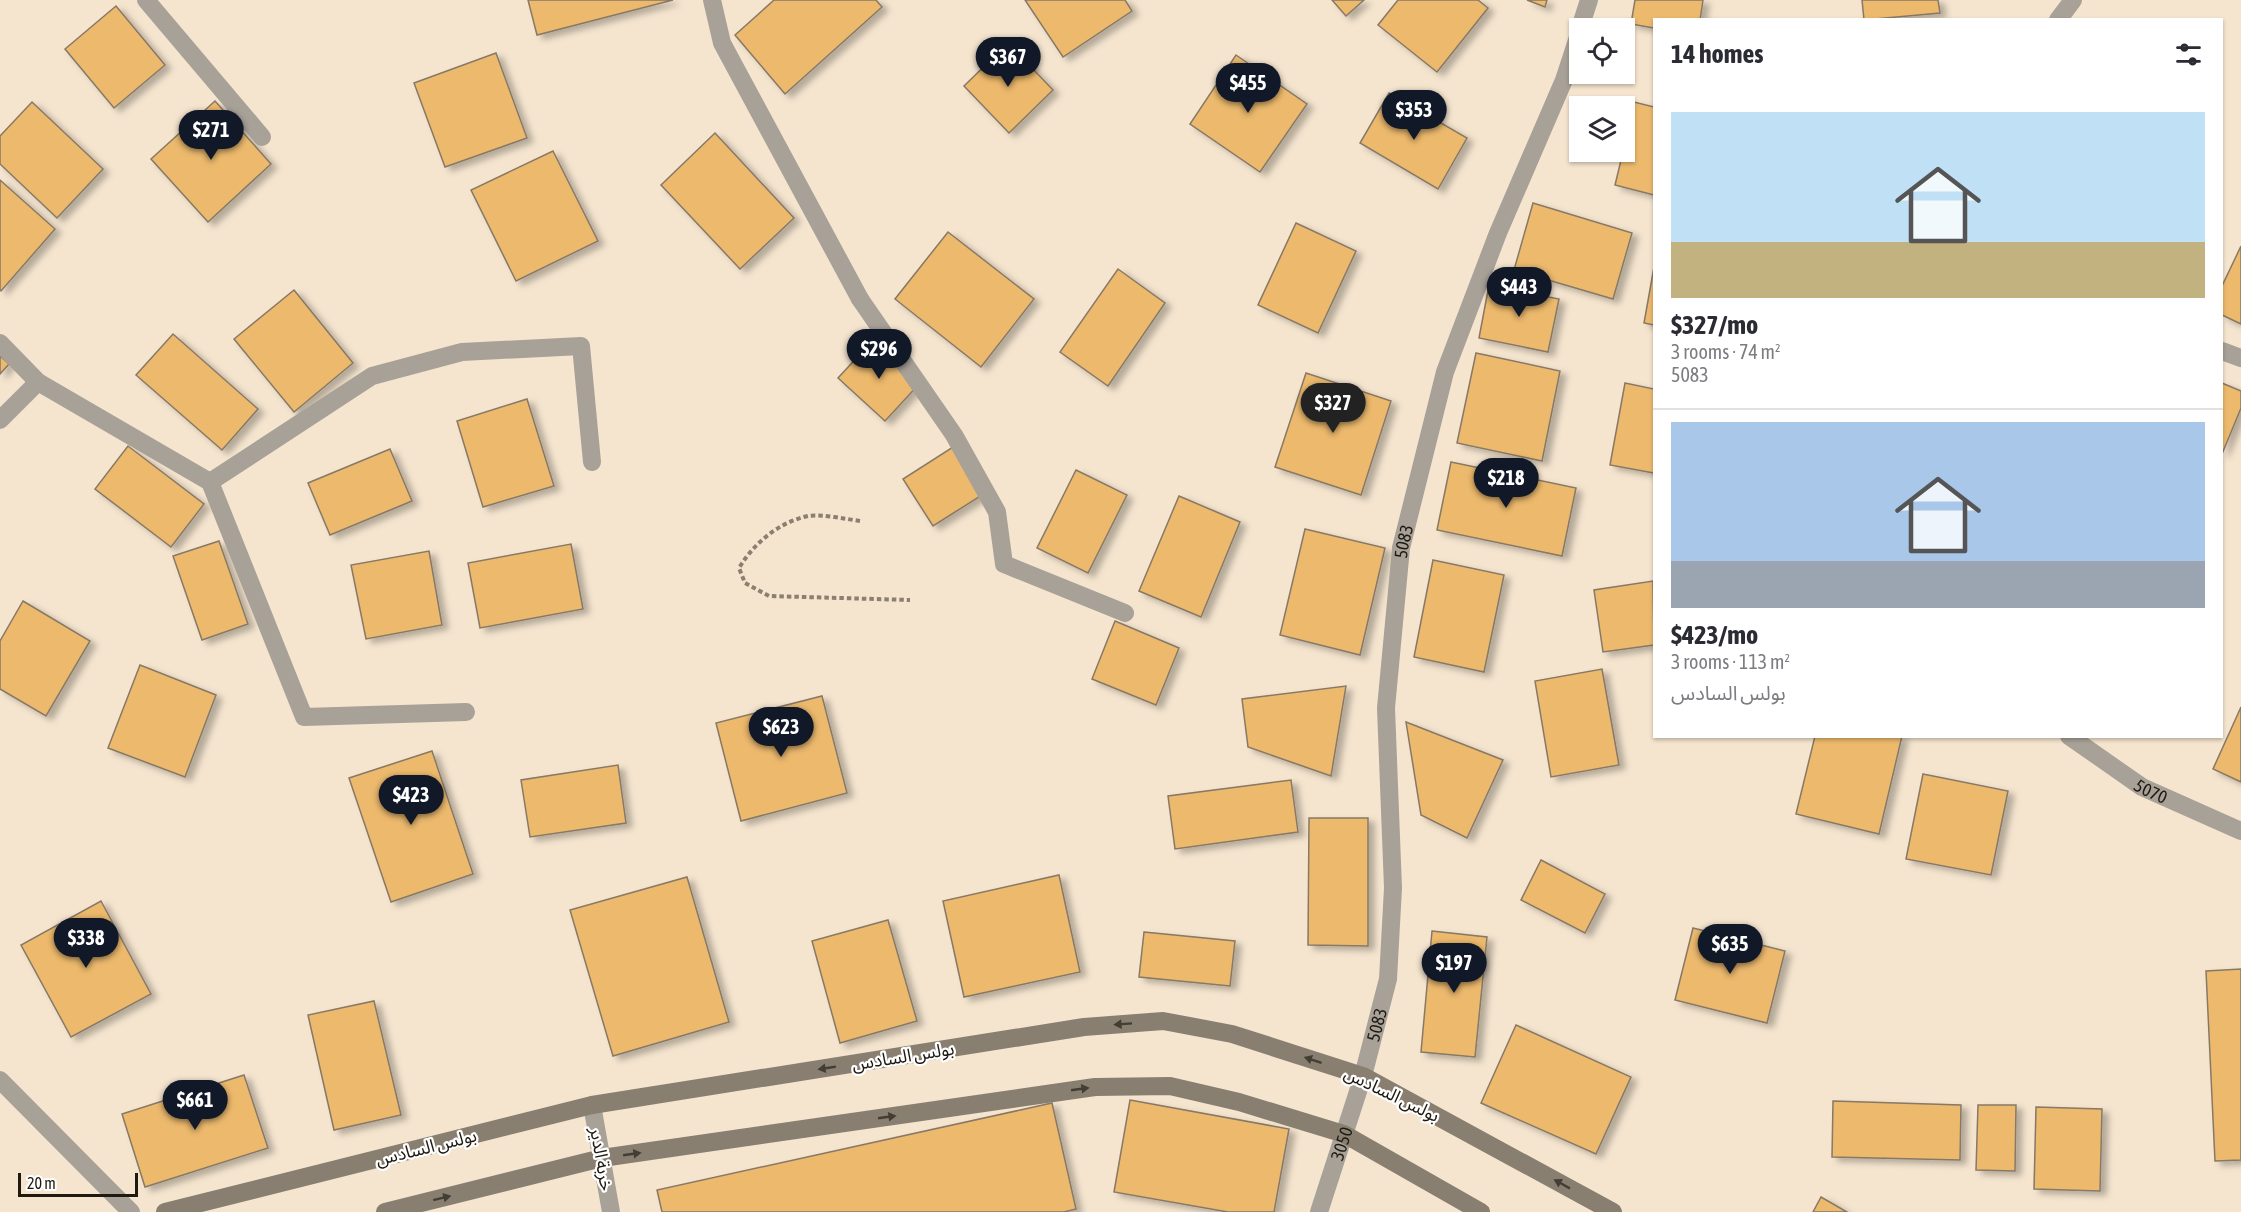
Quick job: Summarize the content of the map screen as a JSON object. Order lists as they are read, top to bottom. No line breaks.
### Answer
{"streets":{"street":["5083","5070","بولس السادس","3050","خربة الدير"]},"crossings":[["5083","بولس السادس"],["5083","3050"],["بولس السادس","3050"],["بولس السادس","خربة الدير"]],"scale_bar":"20 m","page":{"heading":"14 homes","price":["$367","$455","$353","$271","$443","$296","$327","$218","$623","$423","$338","$635","$197","$661"],"list":[{"name":"$327/mo","note":"3 rooms · 74 m² · 5083"},{"name":"$423/mo","note":"3 rooms · 113 m² · بولس السادس"}],"scale":"20 m"}}
